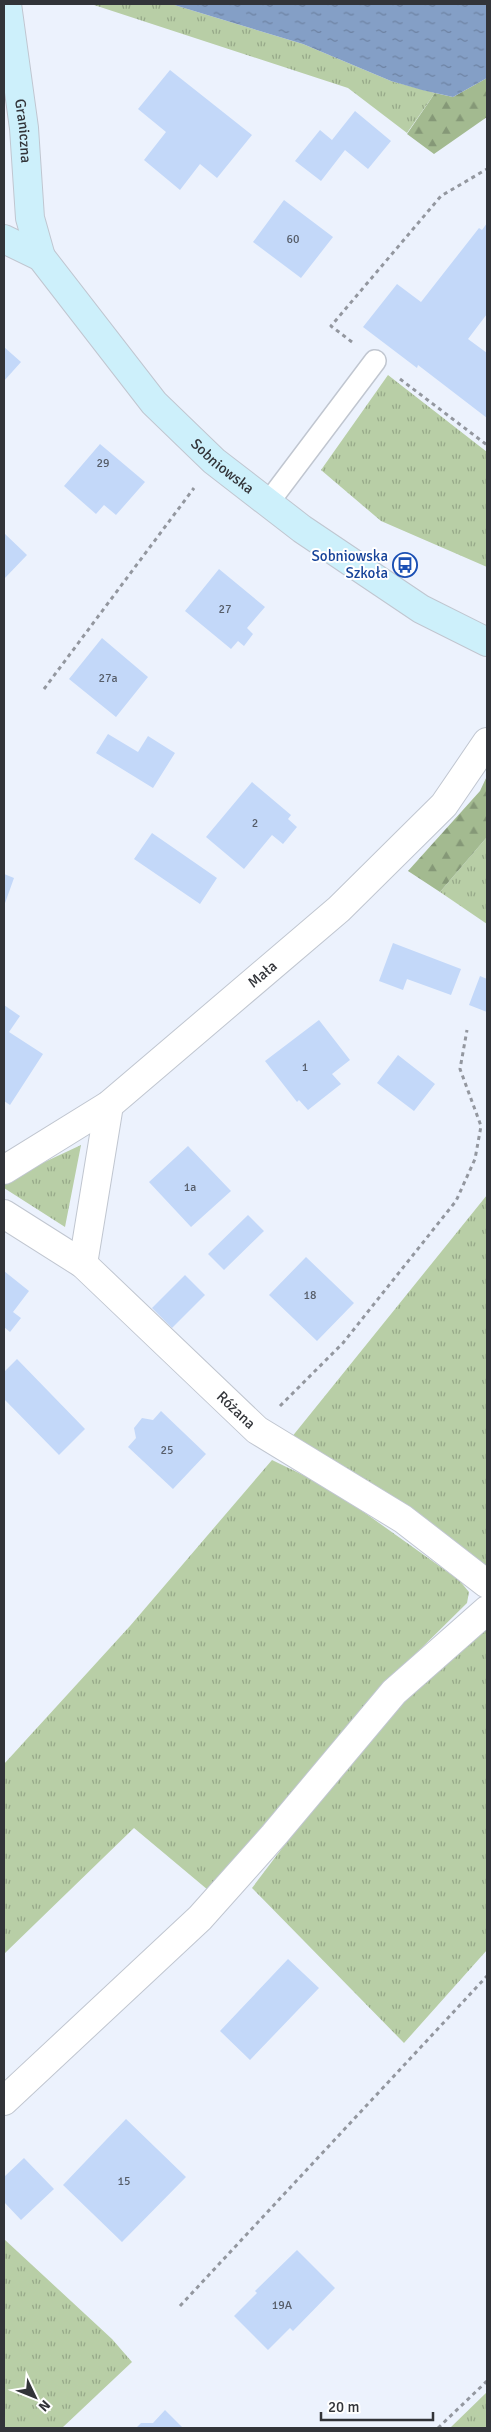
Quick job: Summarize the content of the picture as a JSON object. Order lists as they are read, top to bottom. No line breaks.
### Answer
{"streets":{"street":["Graniczna","Sobniowska","Mała","Różana"]},"crossings":[["Graniczna","Sobniowska"]],"places":{"bus stop":["Sobniowska Szkoła"]},"house_numbers":["60","29","27","27a","2","1","1a","18","25","15","19A"],"scale_bar":"20 m","north":"bottom right"}
